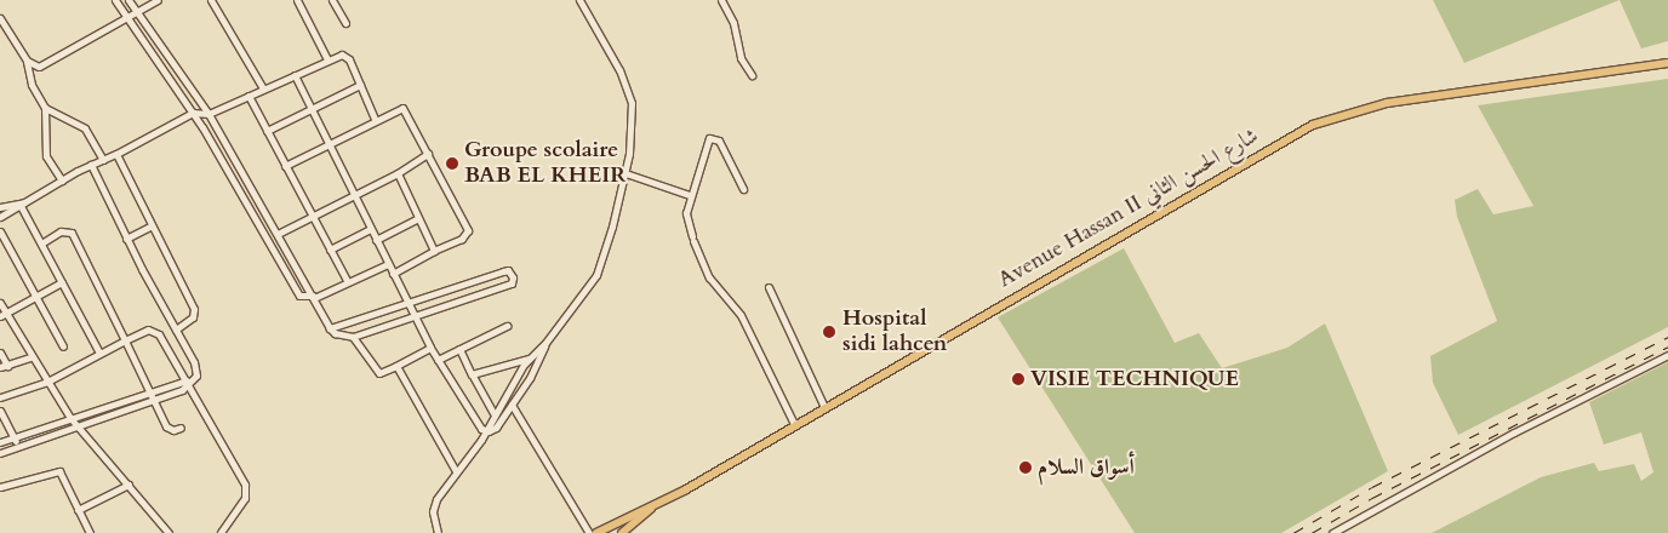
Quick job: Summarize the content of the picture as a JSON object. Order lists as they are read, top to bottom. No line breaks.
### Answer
{"streets":{"main road":["Avenue Hassan II شارع الحسن الثاني"]},"places":["Groupe scolaire BAB EL KHEIR","Hospital sidi lahcen","VISIE TECHNIQUE","أسواق السلام"]}
